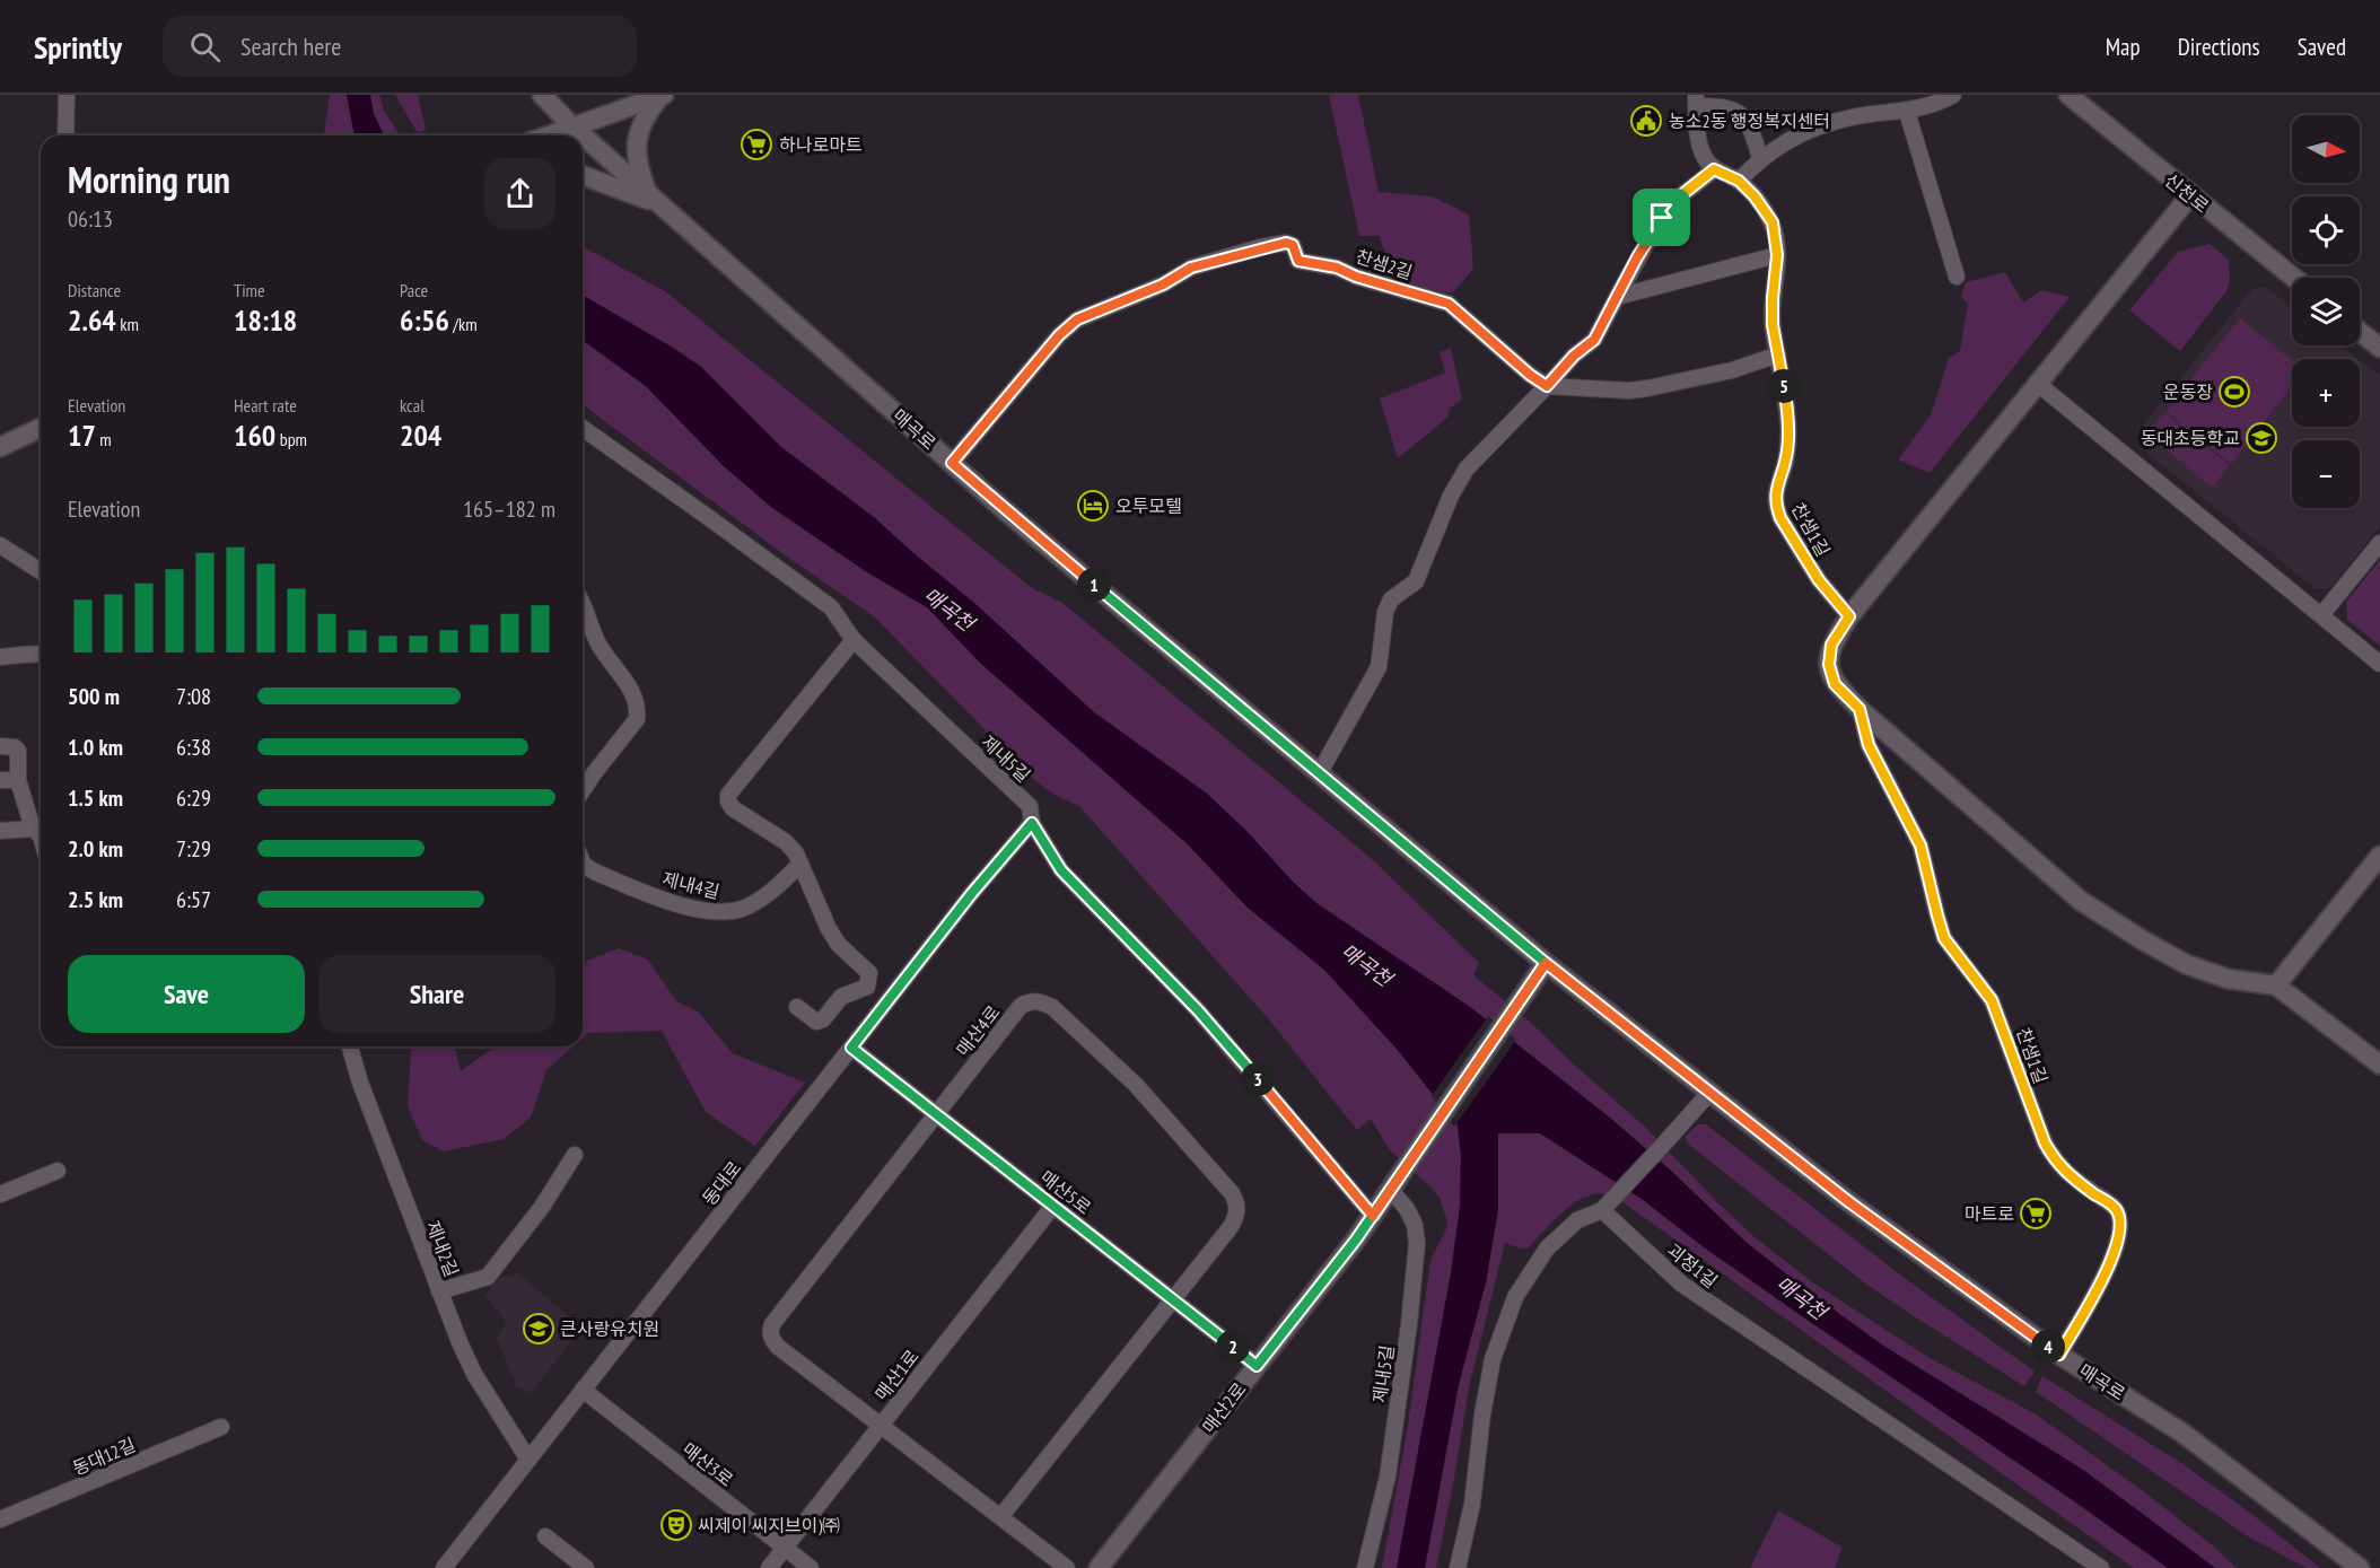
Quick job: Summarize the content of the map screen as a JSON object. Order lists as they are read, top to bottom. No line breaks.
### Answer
{"streets":{"street":["신천로","찬샘2길","매곡로","찬샘1길","제내5길","제내4길","매산4로","동대로","매산5로","제내2길","괴정1길","매산1로","매산2로","동대12길","매산3로"]},"crossings":[["찬샘2길","매곡로"],["매곡로","찬샘1길"],["매곡로","매산2로"],["제내5길","동대로"],["제내5길","매산2로"],["매산4로","매산5로"],["매산4로","매산1로"],["동대로","매산5로"],["동대로","제내2길"],["동대로","매산3로"],["매산5로","매산1로"],["매산5로","매산2로"],["매산1로","매산3로"]],"water":["매곡천"],"places":{"public building":["농소2동 행정복지센터"],"supermarket":["하나로마트","마트로"],"sports":["운동장"],"school or university":["동대초등학교","큰사랑유치원"],"hotel":["오투모텔"],"theatre":["씨제이 씨지브이)㈜"]},"north":"right","page":{"header":"Sprintly","search":"Search here","nav":["Map","Directions","Saved"],"map_buttons":["+","−"],"heading":["Morning run","06:13"],"stats":[["Distance","2.64 km"],["Time","18:18"],["Pace","6:56 /km"],["Elevation","17 m"],["Heart rate","160 bpm"],["kcal","204"]],"pins":["5","1","3","2","4"],"chart":["Elevation","165–182 m"],"list":[{"name":"500 m","note":"7:08"},{"name":"1.0 km","note":"6:38"},{"name":"1.5 km","note":"6:29"},{"name":"2.0 km","note":"7:29"},{"name":"2.5 km","note":"6:57"}],"buttons":["Save","Share"]}}
